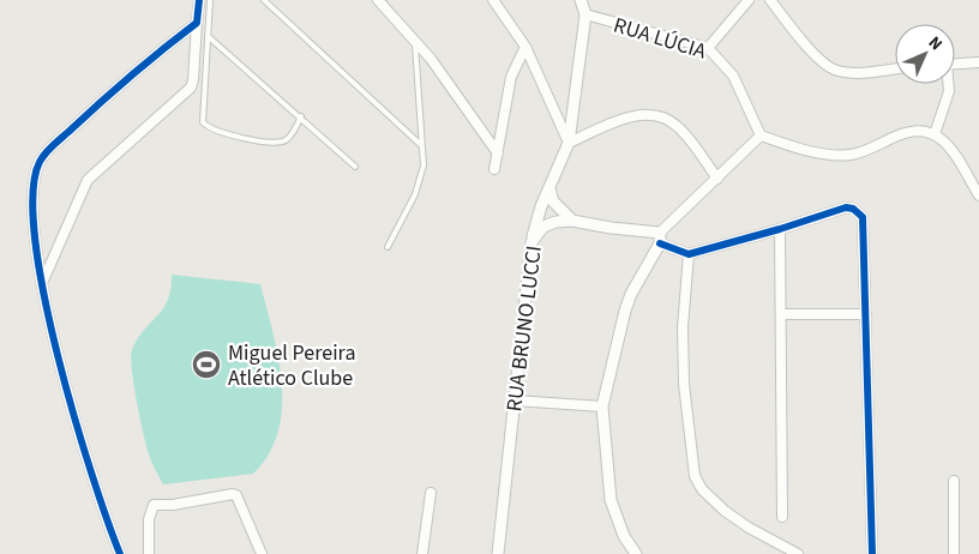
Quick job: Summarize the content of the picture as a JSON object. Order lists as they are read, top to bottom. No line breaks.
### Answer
{"streets":{"street":["RUA LÚCIA","RUA BRUNO LUCCI"]},"places":{"sports":["Miguel Pereira Atlético Clube"]},"north":"top right"}
